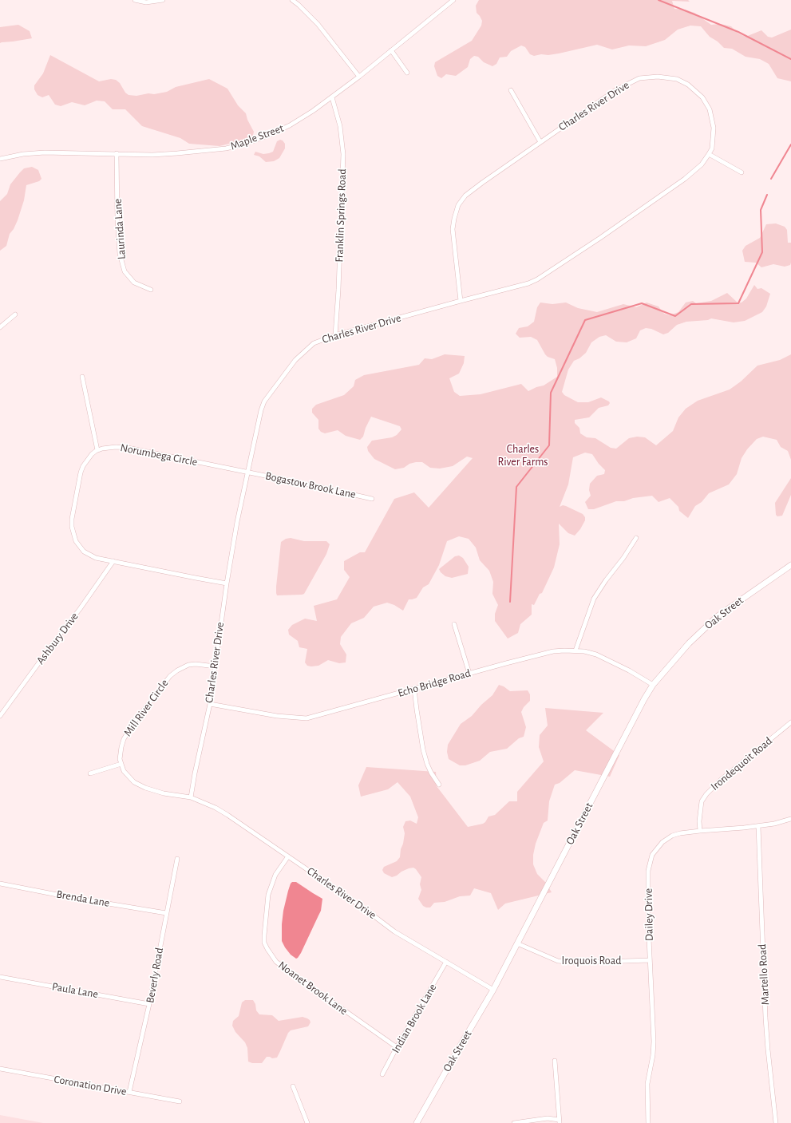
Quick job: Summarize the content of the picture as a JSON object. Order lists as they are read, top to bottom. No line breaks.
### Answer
{"streets":{"main road":["Oak Street"],"street":["Charles River Drive","Maple Street","Franklin Springs Road","Laurinda Lane","Norumbega Circle","Bogastow Brook Lane","Ashbury Drive","Echo Bridge Road","Mill River Circle","Irondequoit Road","Brenda Lane","Dailey Drive","Iroquois Road","Martello Road","Beverly Road","Noanet Brook Lane","Paula Lane","Indian Brook Lane","Coronation Drive"]},"crossings":[["Charles River Drive","Franklin Springs Road"],["Charles River Drive","Norumbega Circle"],["Charles River Drive","Bogastow Brook Lane"],["Charles River Drive","Oak Street"],["Charles River Drive","Echo Bridge Road"],["Charles River Drive","Mill River Circle"],["Charles River Drive","Noanet Brook Lane"],["Charles River Drive","Indian Brook Lane"],["Maple Street","Franklin Springs Road"],["Maple Street","Laurinda Lane"],["Norumbega Circle","Bogastow Brook Lane"],["Oak Street","Echo Bridge Road"],["Oak Street","Iroquois Road"],["Irondequoit Road","Dailey Drive"],["Brenda Lane","Beverly Road"],["Dailey Drive","Iroquois Road"],["Dailey Drive","Martello Road"],["Beverly Road","Paula Lane"],["Beverly Road","Coronation Drive"],["Noanet Brook Lane","Indian Brook Lane"]],"parks":["Charles River Farms"]}
